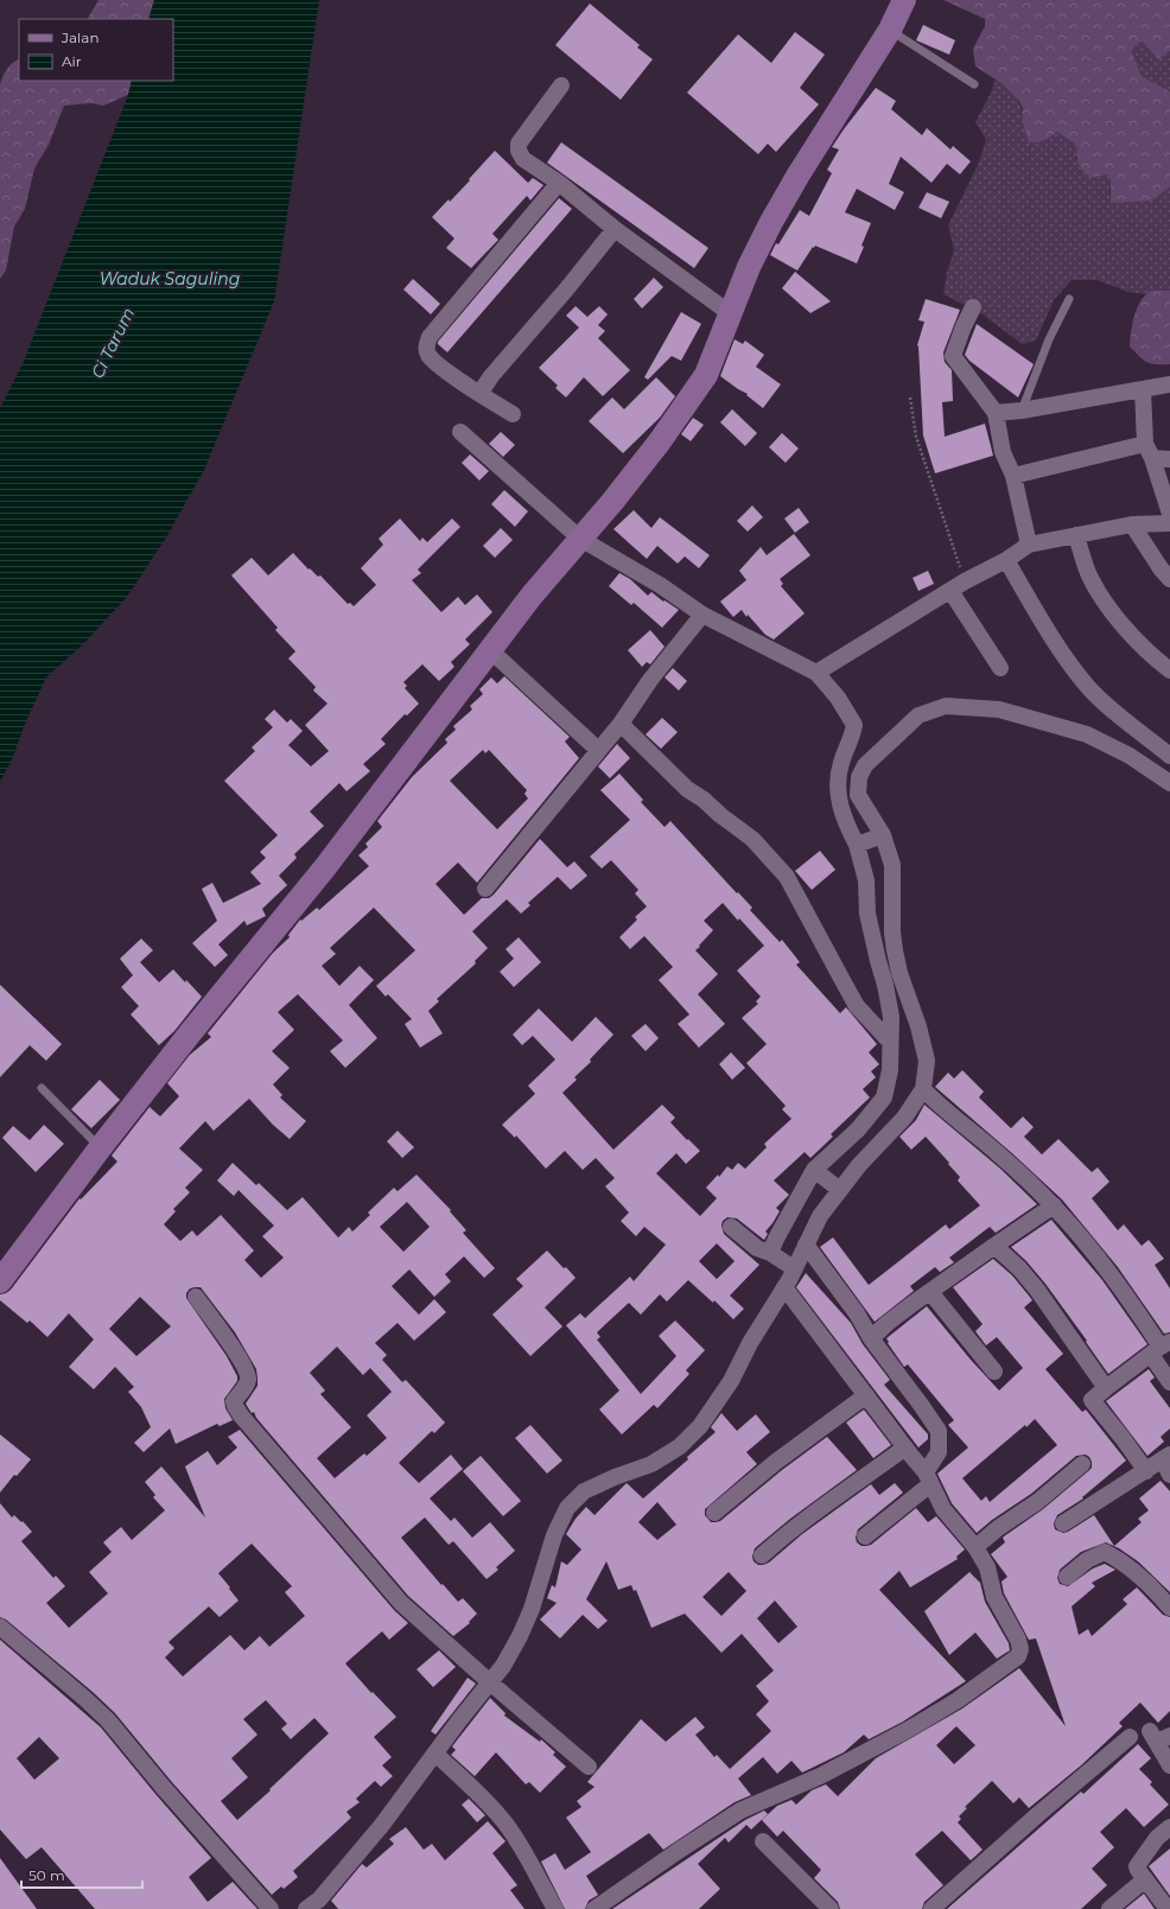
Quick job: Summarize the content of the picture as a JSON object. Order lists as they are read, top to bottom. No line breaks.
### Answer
{"water":["Waduk Saguling","Ci Tarum"],"legend":["Jalan","Air"],"scale_bar":"50 m"}
